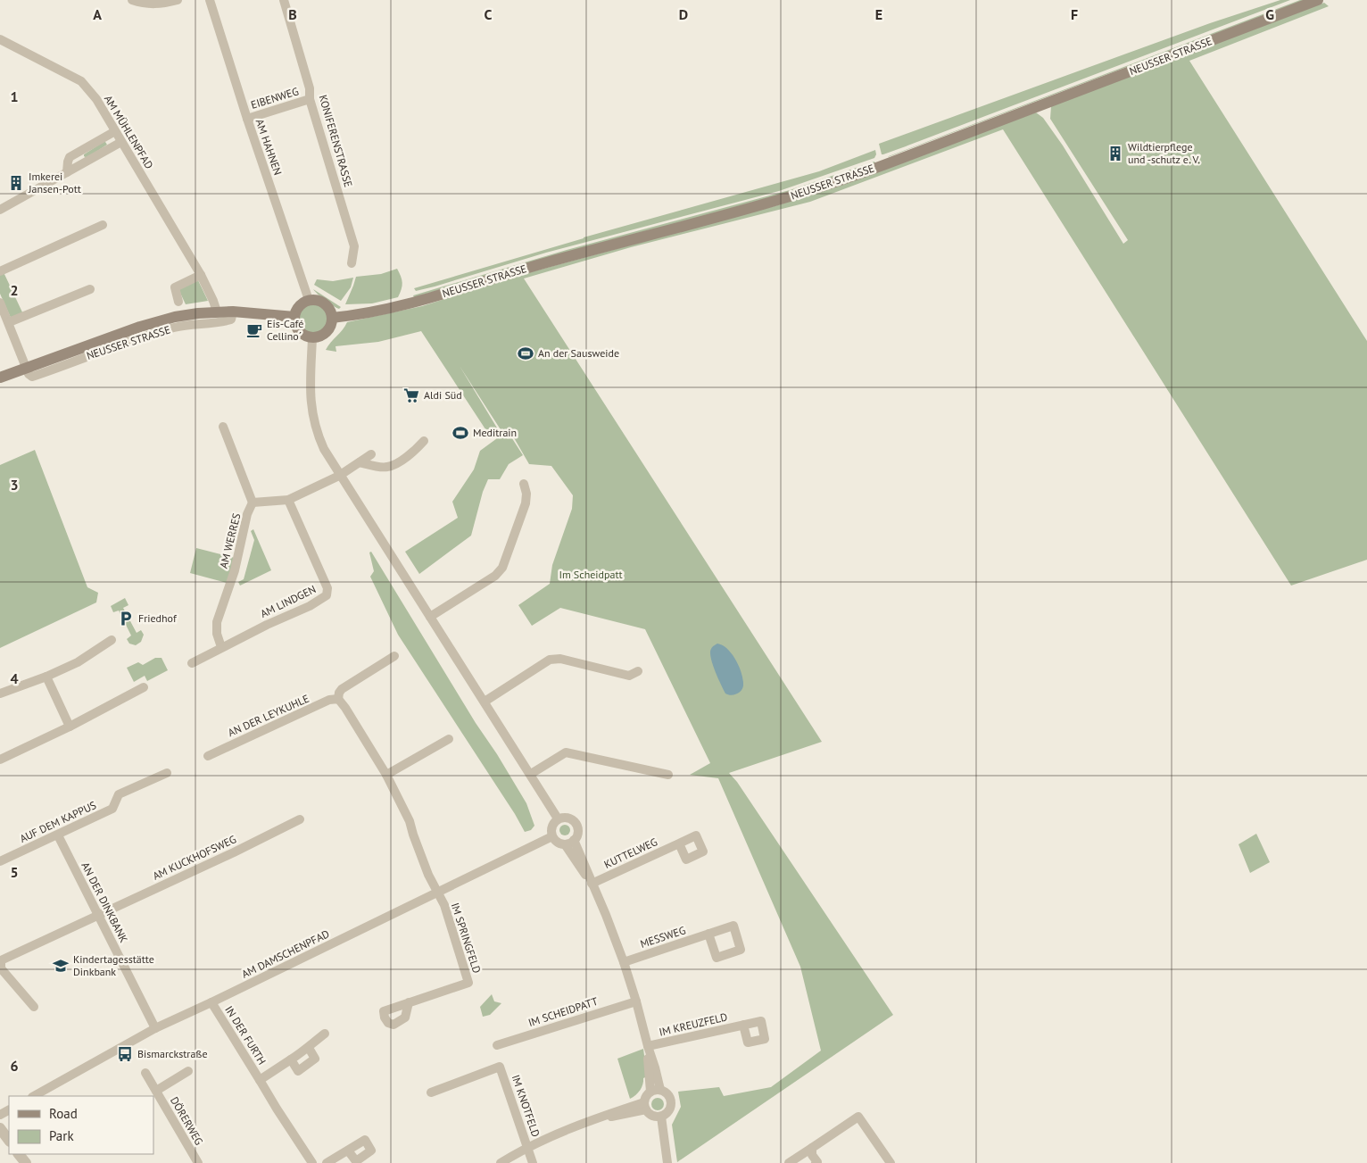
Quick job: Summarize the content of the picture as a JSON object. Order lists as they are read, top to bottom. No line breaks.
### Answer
{"streets":{"main road":["NEUSSER STRASSE"],"street":["EIBENWEG","AM MÜHLENPFAD","KONIFERENSTRASSE","AM HAHNEN","AM WERRES","AM LINDGEN","AN DER LEYKUHLE","AUF DEM KAPPUS","KUTTELWEG","AM KUCKHOFSWEG","AN DER DINKBANK","MESSWEG","IM SPRINGFELD","AM DAMSCHENPFAD","IM SCHEIDPATT","IM KREUZFELD","IN DER FURTH","IM KNOTFELD","DÖRERWEG"]},"crossings":[["NEUSSER STRASSE","AM MÜHLENPFAD"],["NEUSSER STRASSE","AM HAHNEN"],["EIBENWEG","KONIFERENSTRASSE"],["EIBENWEG","AM HAHNEN"],["AM WERRES","AM LINDGEN"],["AUF DEM KAPPUS","AN DER DINKBANK"],["AM KUCKHOFSWEG","AN DER DINKBANK"],["AN DER DINKBANK","AM DAMSCHENPFAD"],["IM SPRINGFELD","AM DAMSCHENPFAD"],["AM DAMSCHENPFAD","IN DER FURTH"]],"parks":["Im Scheidpatt"],"places":{"building":["Wildtierpflege und -schutz e. V.","Imkerei Jansen-Pott"],"cafe":["Eis-Café Cellino´"],"sports":["An der Sausweide","Meditrain"],"supermarket":["Aldi Süd"],"parking":["Friedhof"],"school or university":["Kindertagesstätte Dinkbank"],"bus stop":["Bismarckstraße"]},"legend":["Road","Park"],"grid":{"columns":["A","B","C","D","E","F","G"],"rows":["1","2","3","4","5","6"]}}
